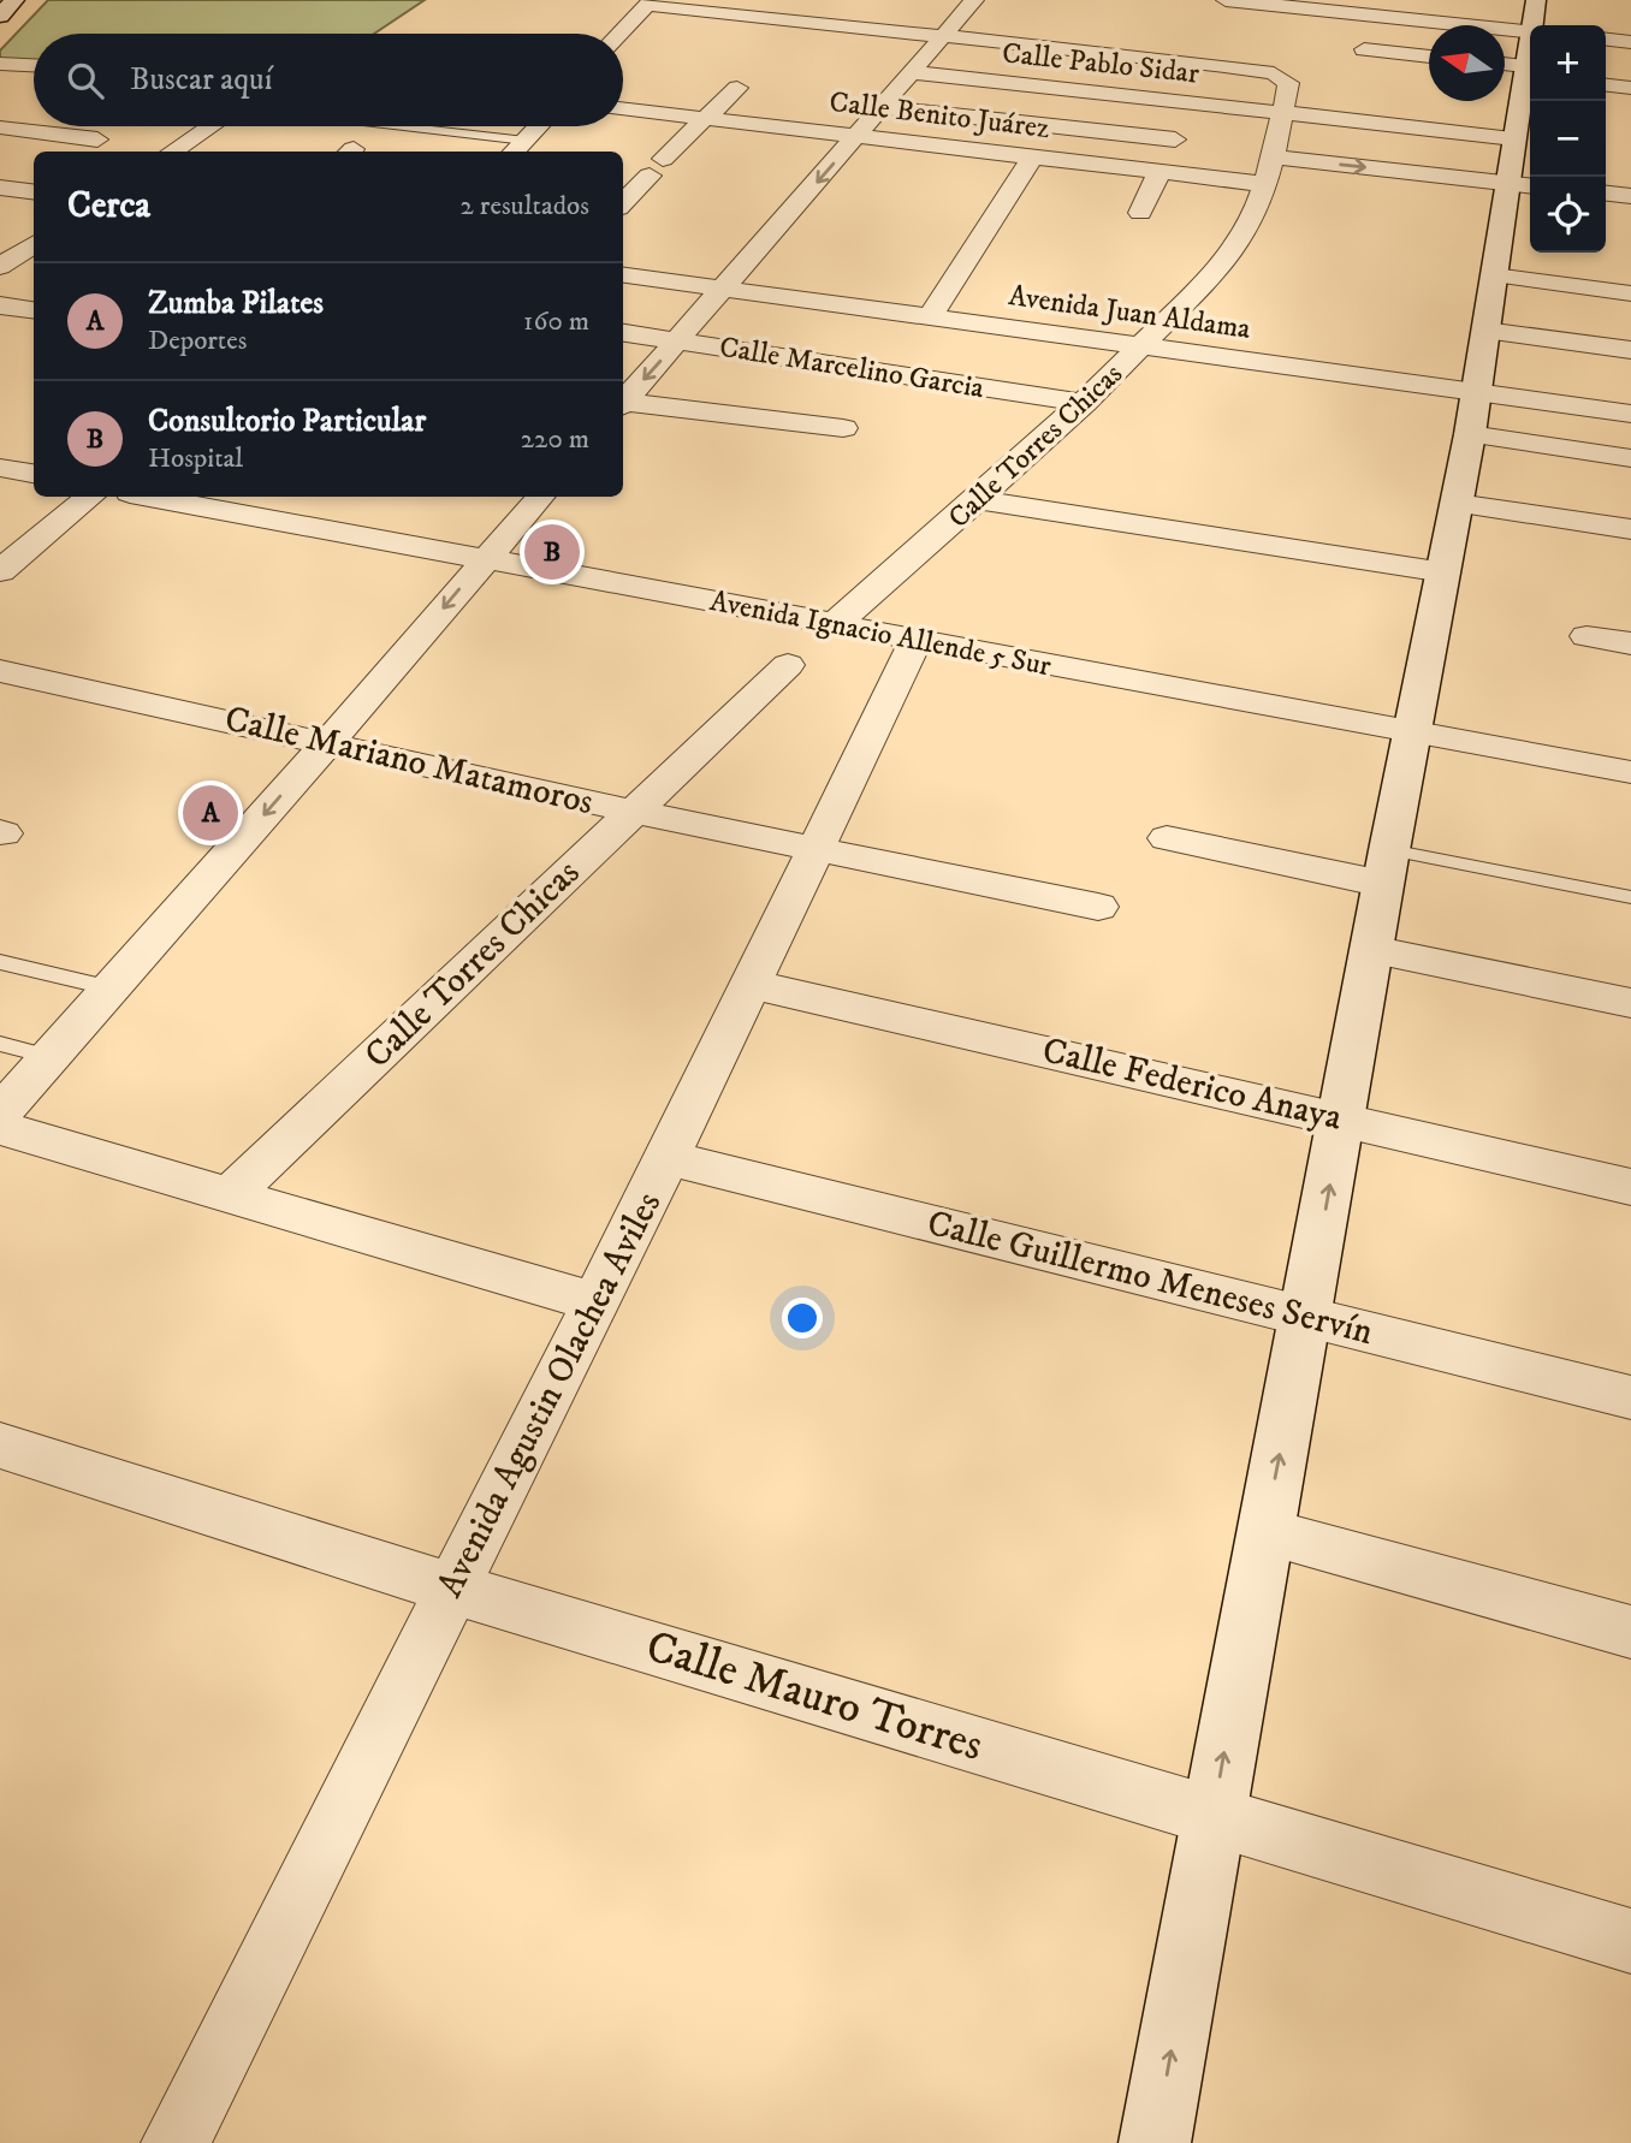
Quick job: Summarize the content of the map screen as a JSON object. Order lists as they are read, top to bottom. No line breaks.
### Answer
{"streets":{"street":["Calle Pablo Sidar","Calle Benito Juárez","Avenida Juan Aldama","Calle Marcelino Garcia","Calle Torres Chicas","Avenida Ignacio Allende 5 Sur","Calle Mariano Matamoros","Calle Federico Anaya","Calle Guillermo Meneses Servín","Avenida Agustin Olachea Aviles","Calle Mauro Torres"]},"crossings":[["Calle Pablo Sidar","Calle Torres Chicas"],["Calle Benito Juárez","Calle Torres Chicas"],["Avenida Juan Aldama","Calle Torres Chicas"],["Calle Marcelino Garcia","Calle Torres Chicas"],["Calle Torres Chicas","Avenida Ignacio Allende 5 Sur"],["Calle Torres Chicas","Calle Mariano Matamoros"],["Avenida Ignacio Allende 5 Sur","Avenida Agustin Olachea Aviles"],["Calle Mariano Matamoros","Avenida Agustin Olachea Aviles"],["Calle Federico Anaya","Avenida Agustin Olachea Aviles"],["Calle Guillermo Meneses Servín","Avenida Agustin Olachea Aviles"],["Avenida Agustin Olachea Aviles","Calle Mauro Torres"]],"north":"left","page":{"map_buttons":["+","−"],"search":"Buscar aquí","heading":["Cerca","2 resultados"],"list":[{"mark":"A","name":"Zumba Pilates","note":"Deportes","value":"160 m"},{"mark":"B","name":"Consultorio Particular","note":"Hospital","value":"220 m"}],"pins":["B","A"]}}
